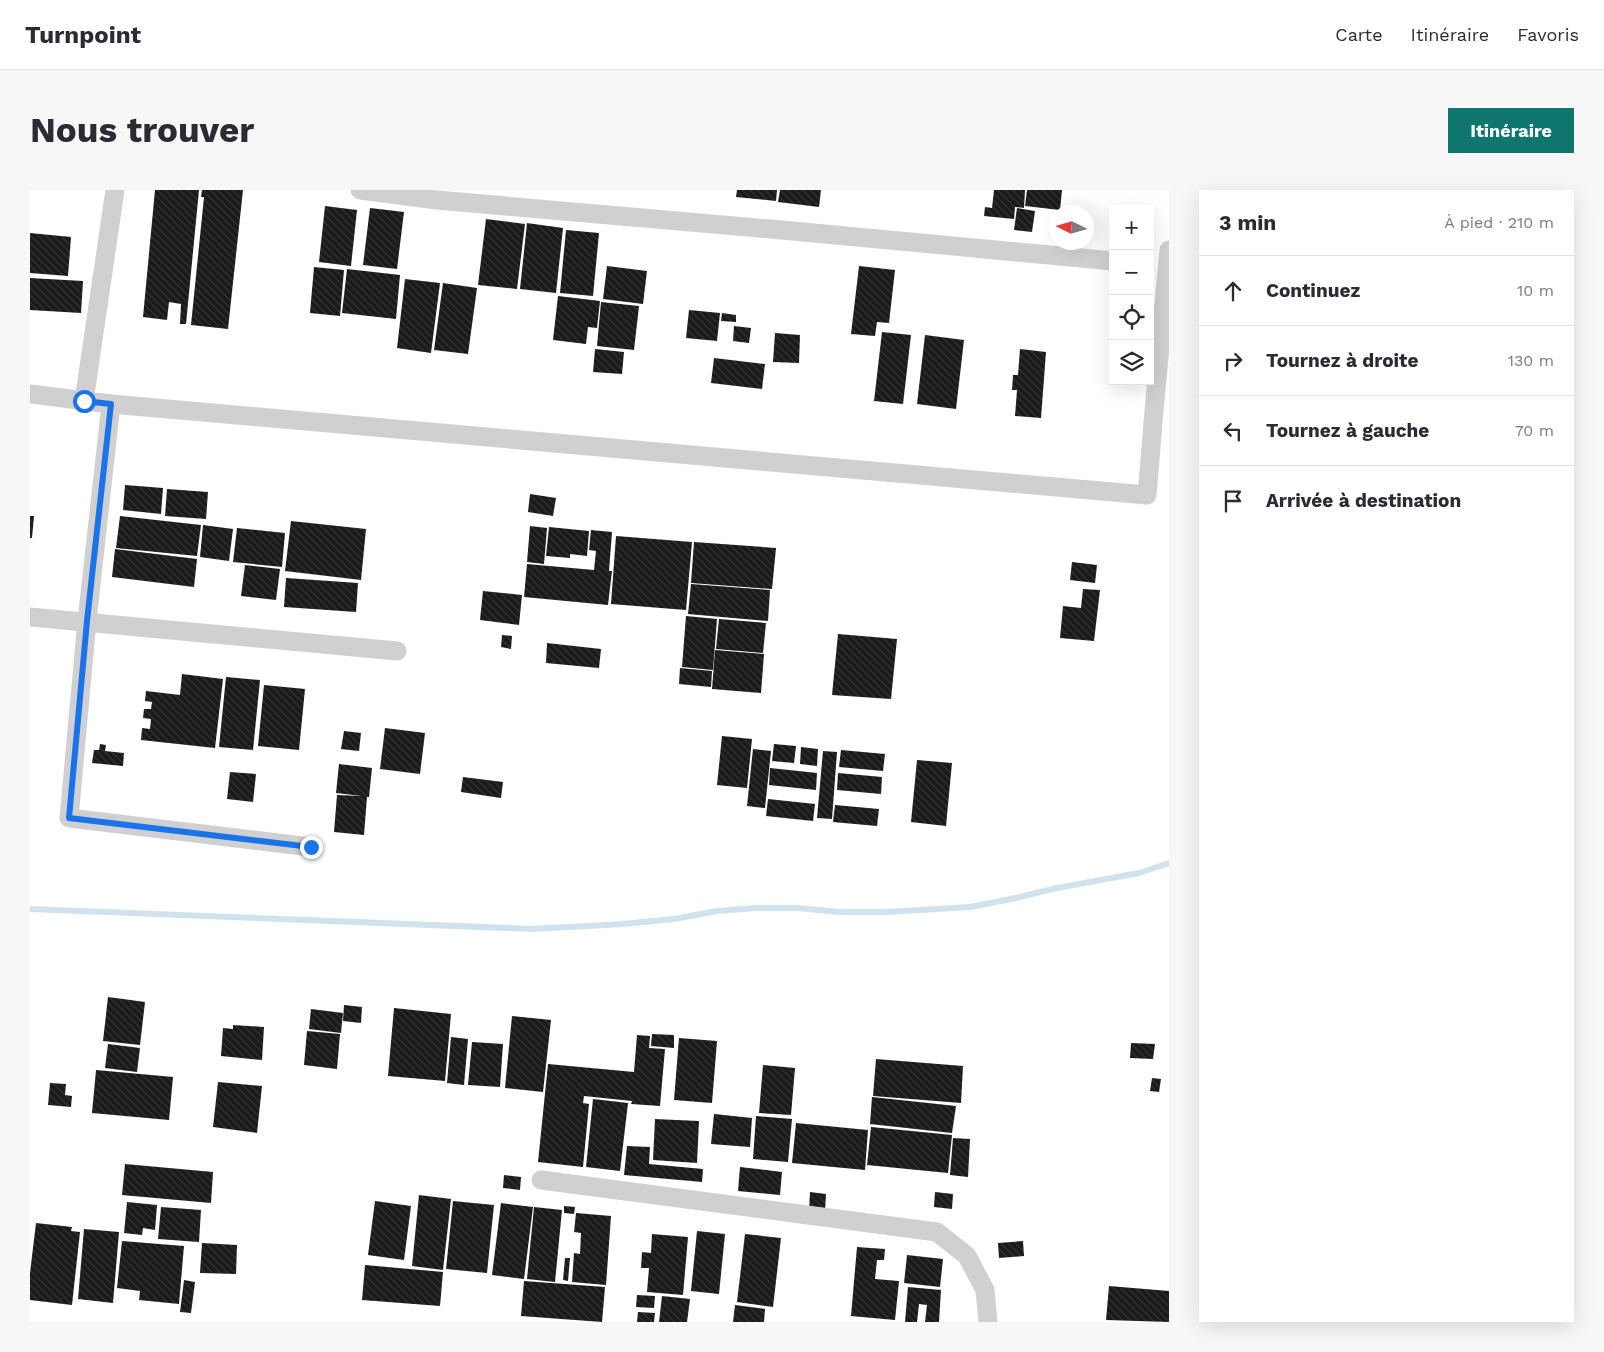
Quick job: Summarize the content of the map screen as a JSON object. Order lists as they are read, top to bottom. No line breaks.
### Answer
{"north":"left","page":{"header":"Turnpoint","nav":["Carte","Itinéraire","Favoris"],"buttons":"Itinéraire","title":"Nous trouver","heading":["3 min","À pied · 210 m"],"map_buttons":["+","−"],"list":[["Continuez","10 m"],["Tournez à droite","130 m"],["Tournez à gauche","70 m"],"Arrivée à destination"]}}
